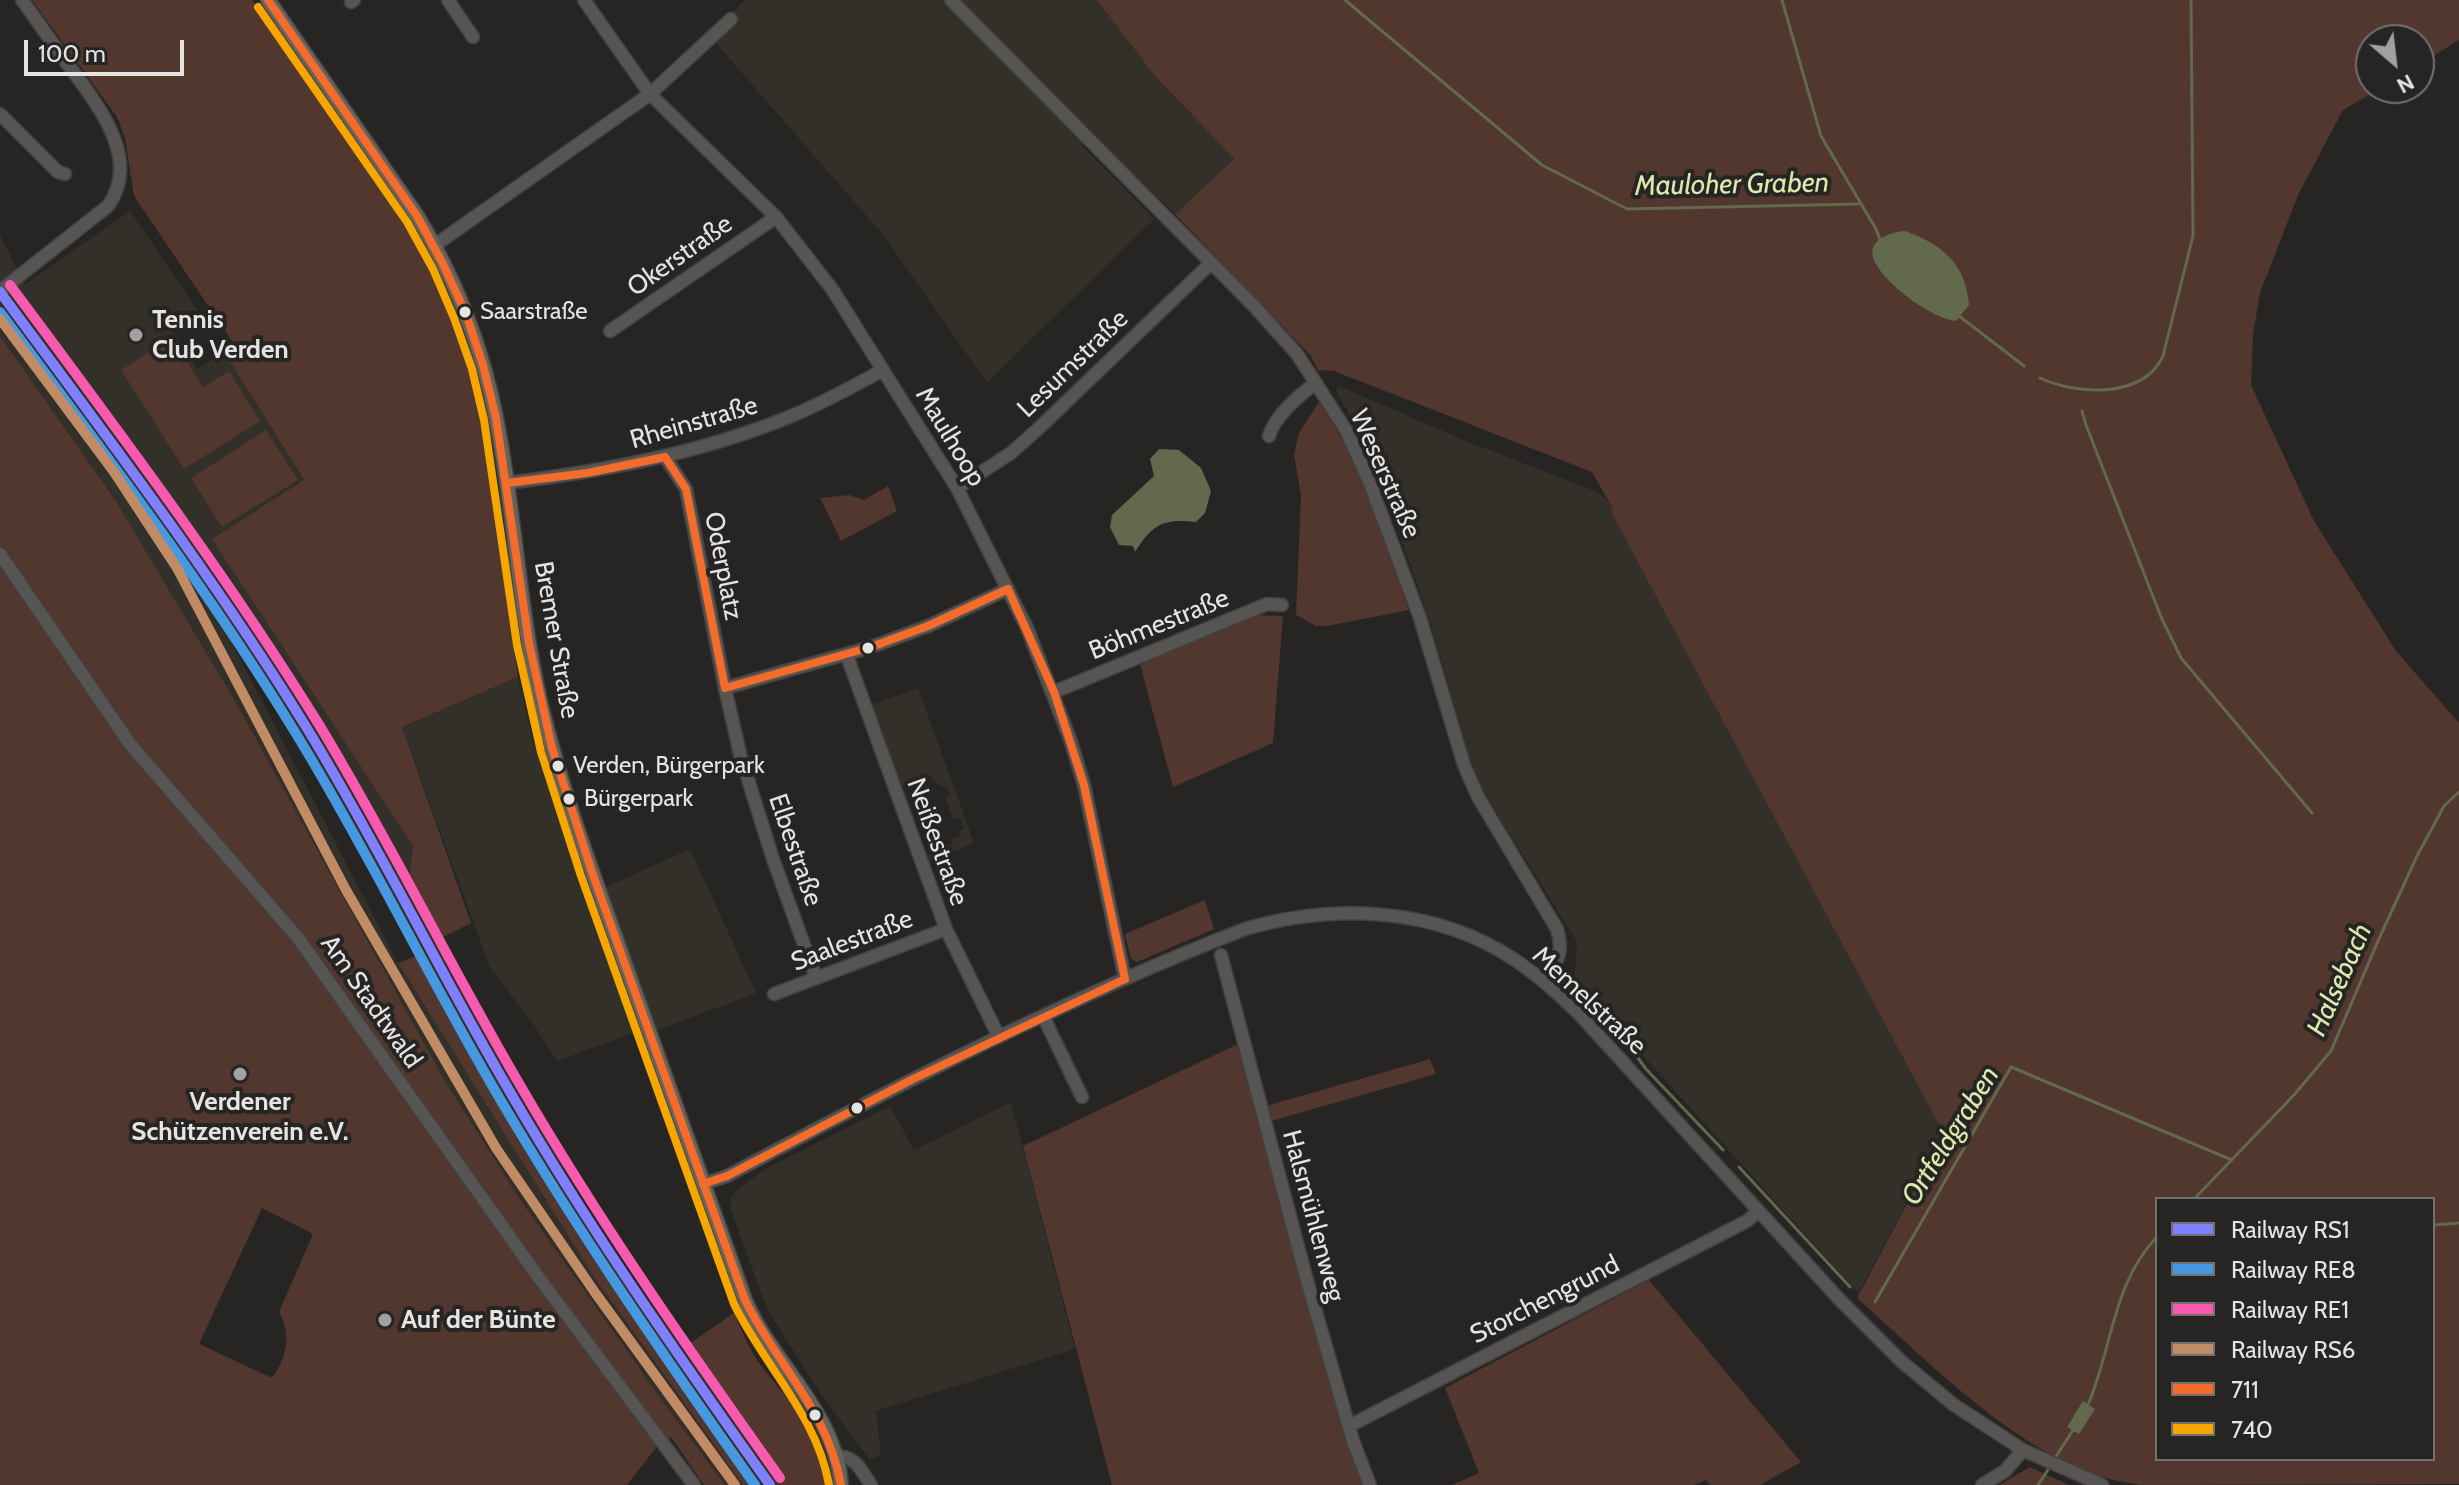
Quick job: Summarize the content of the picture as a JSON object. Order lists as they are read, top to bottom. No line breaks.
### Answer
{"streets":{"main road":["Bremer Straße"],"street":["Okerstraße","Lesumstraße","Rheinstraße","Maulhoop","Weserstraße","Oderplatz","Böhmestraße","Neißestraße","Elbestraße","Saalestraße","Memelstraße","Am Stadtwald","Halsmühlenweg","Storchengrund"]},"crossings":[["Okerstraße","Maulhoop"],["Lesumstraße","Maulhoop"],["Lesumstraße","Weserstraße"],["Rheinstraße","Maulhoop"],["Rheinstraße","Oderplatz"],["Rheinstraße","Bremer Straße"],["Maulhoop","Böhmestraße"],["Maulhoop","Memelstraße"],["Weserstraße","Memelstraße"],["Oderplatz","Elbestraße"],["Bremer Straße","Memelstraße"],["Neißestraße","Saalestraße"],["Neißestraße","Memelstraße"],["Elbestraße","Saalestraße"],["Memelstraße","Storchengrund"],["Halsmühlenweg","Storchengrund"]],"water":["Mauloher Graben","Halsebach","Ortfeldgraben"],"places":["Saarstraße","Tennis Club Verden","Verden, Bürgerpark","Bürgerpark","Verdener Schützenverein e.V.","Auf der Bünte"],"lines":["transit line 711","transit line 740","rail line RE1","rail line RS1","rail line RE8","rail line RS6"],"legend":["Railway RS1","Railway RE8","Railway RE1","Railway RS6","711","740"],"scale_bar":"100 m","north":"bottom right"}
